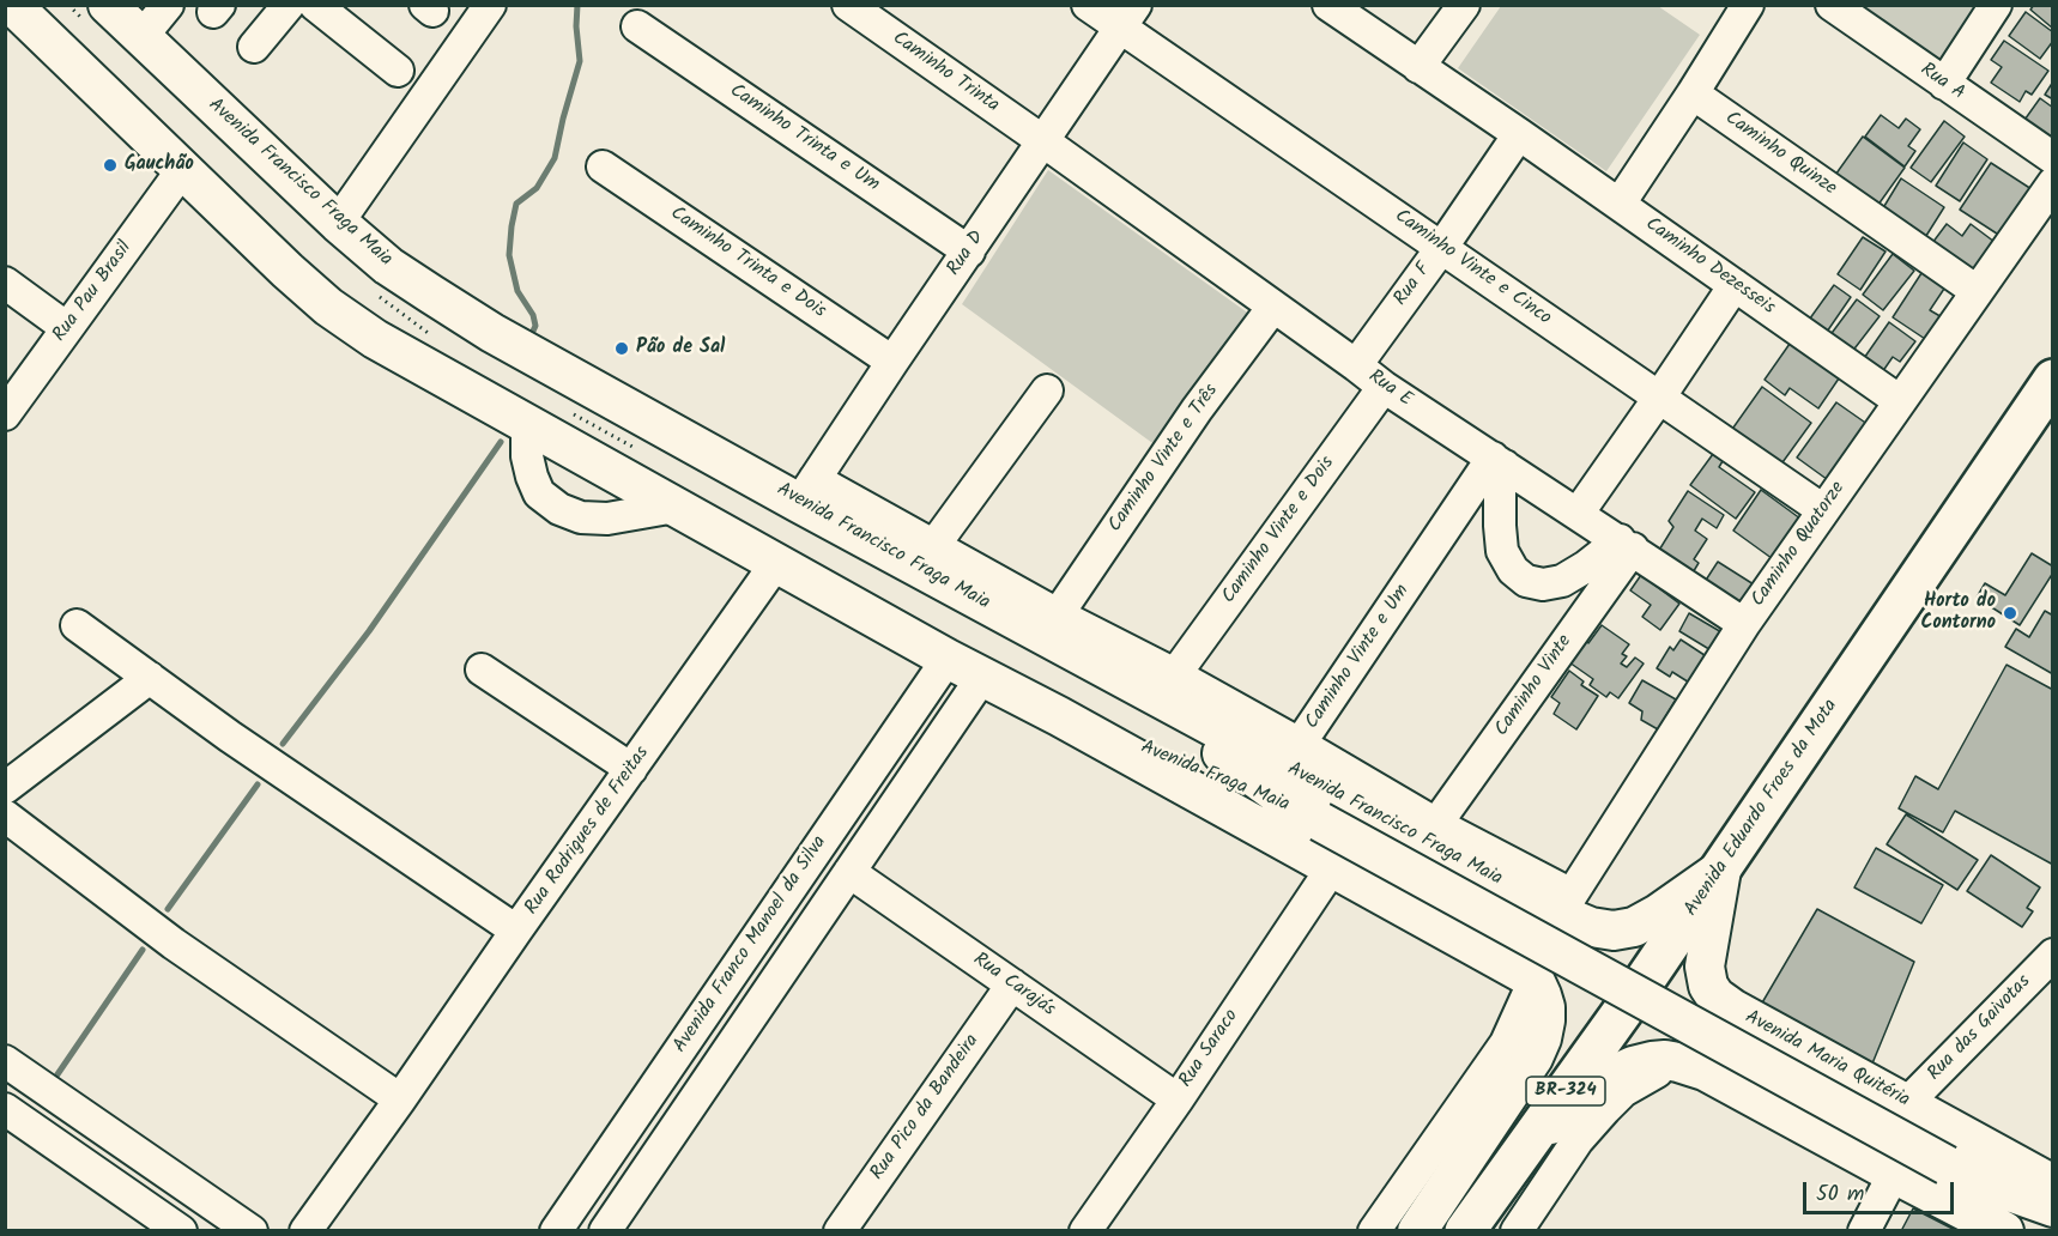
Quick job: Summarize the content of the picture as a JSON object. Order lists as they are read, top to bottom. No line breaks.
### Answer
{"streets":{"highway":["Avenida Eduardo Froes da Mota","BR-324"],"main road":["Avenida Francisco Fraga Maia","Avenida Fraga Maia","Avenida Maria Quitéria"],"street":["Caminho Trinta","Rua A","Caminho Trinta e Um","Caminho Quinze","Rua D","Caminho Trinta e Dois","Caminho Dezesseis","Caminho Vinte e Cinco","Rua F","Rua Pau Brasil","Rua E","Caminho Vinte e Três","Caminho Vinte e Dois","Caminho Quatorze","Caminho Vinte e Um","Caminho Vinte","Rua Rodrigues de Freitas","Avenida Franco Manoel da Silva","Rua Carajás","Rua das Gaivotas","Rua Saraco","Rua Pico da Bandeira"]},"crossings":[["Caminho Trinta","Rua D"],["Caminho Trinta","Rua E"],["Caminho Trinta e Um","Rua D"],["Caminho Quinze","Caminho Quatorze"],["Avenida Francisco Fraga Maia","Rua D"],["Avenida Francisco Fraga Maia","Caminho Quatorze"],["Avenida Francisco Fraga Maia","Caminho Vinte e Um"],["Avenida Francisco Fraga Maia","Avenida Fraga Maia"],["Avenida Francisco Fraga Maia","Avenida Eduardo Froes da Mota"],["Avenida Francisco Fraga Maia","Avenida Maria Quitéria"],["Rua D","Caminho Trinta e Dois"],["Rua D","Caminho Vinte e Cinco"],["Rua D","Rua E"],["Caminho Dezesseis","Rua F"],["Caminho Dezesseis","Caminho Quatorze"],["Caminho Vinte e Cinco","Rua F"],["Caminho Vinte e Cinco","Caminho Quatorze"],["Rua F","Rua E"],["Rua E","Caminho Vinte e Três"],["Rua E","Caminho Vinte e Dois"],["Rua E","Caminho Quatorze"],["Rua E","Caminho Vinte e Um"],["Rua E","Caminho Vinte"],["Caminho Quatorze","Caminho Vinte e Um"],["Caminho Vinte e Um","Caminho Vinte"],["Avenida Eduardo Froes da Mota","Avenida Maria Quitéria"],["Avenida Franco Manoel da Silva","Rua Carajás"],["Rua Carajás","Rua Saraco"],["Rua Carajás","Rua Pico da Bandeira"],["Rua das Gaivotas","Avenida Maria Quitéria"]],"places":["Gauchão","Pão de Sal","Horto do Contorno"],"scale_bar":"50 m"}
